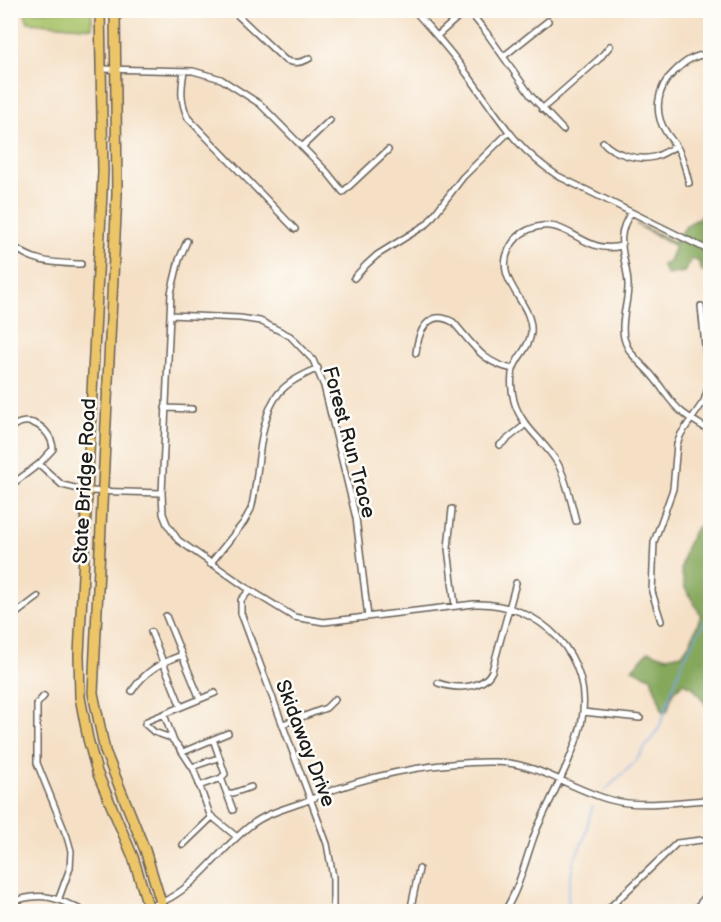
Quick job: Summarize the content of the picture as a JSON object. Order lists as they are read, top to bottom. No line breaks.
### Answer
{"streets":{"highway":["State Bridge Road"],"street":["Forest Run Trace","Skidaway Drive"]}}
